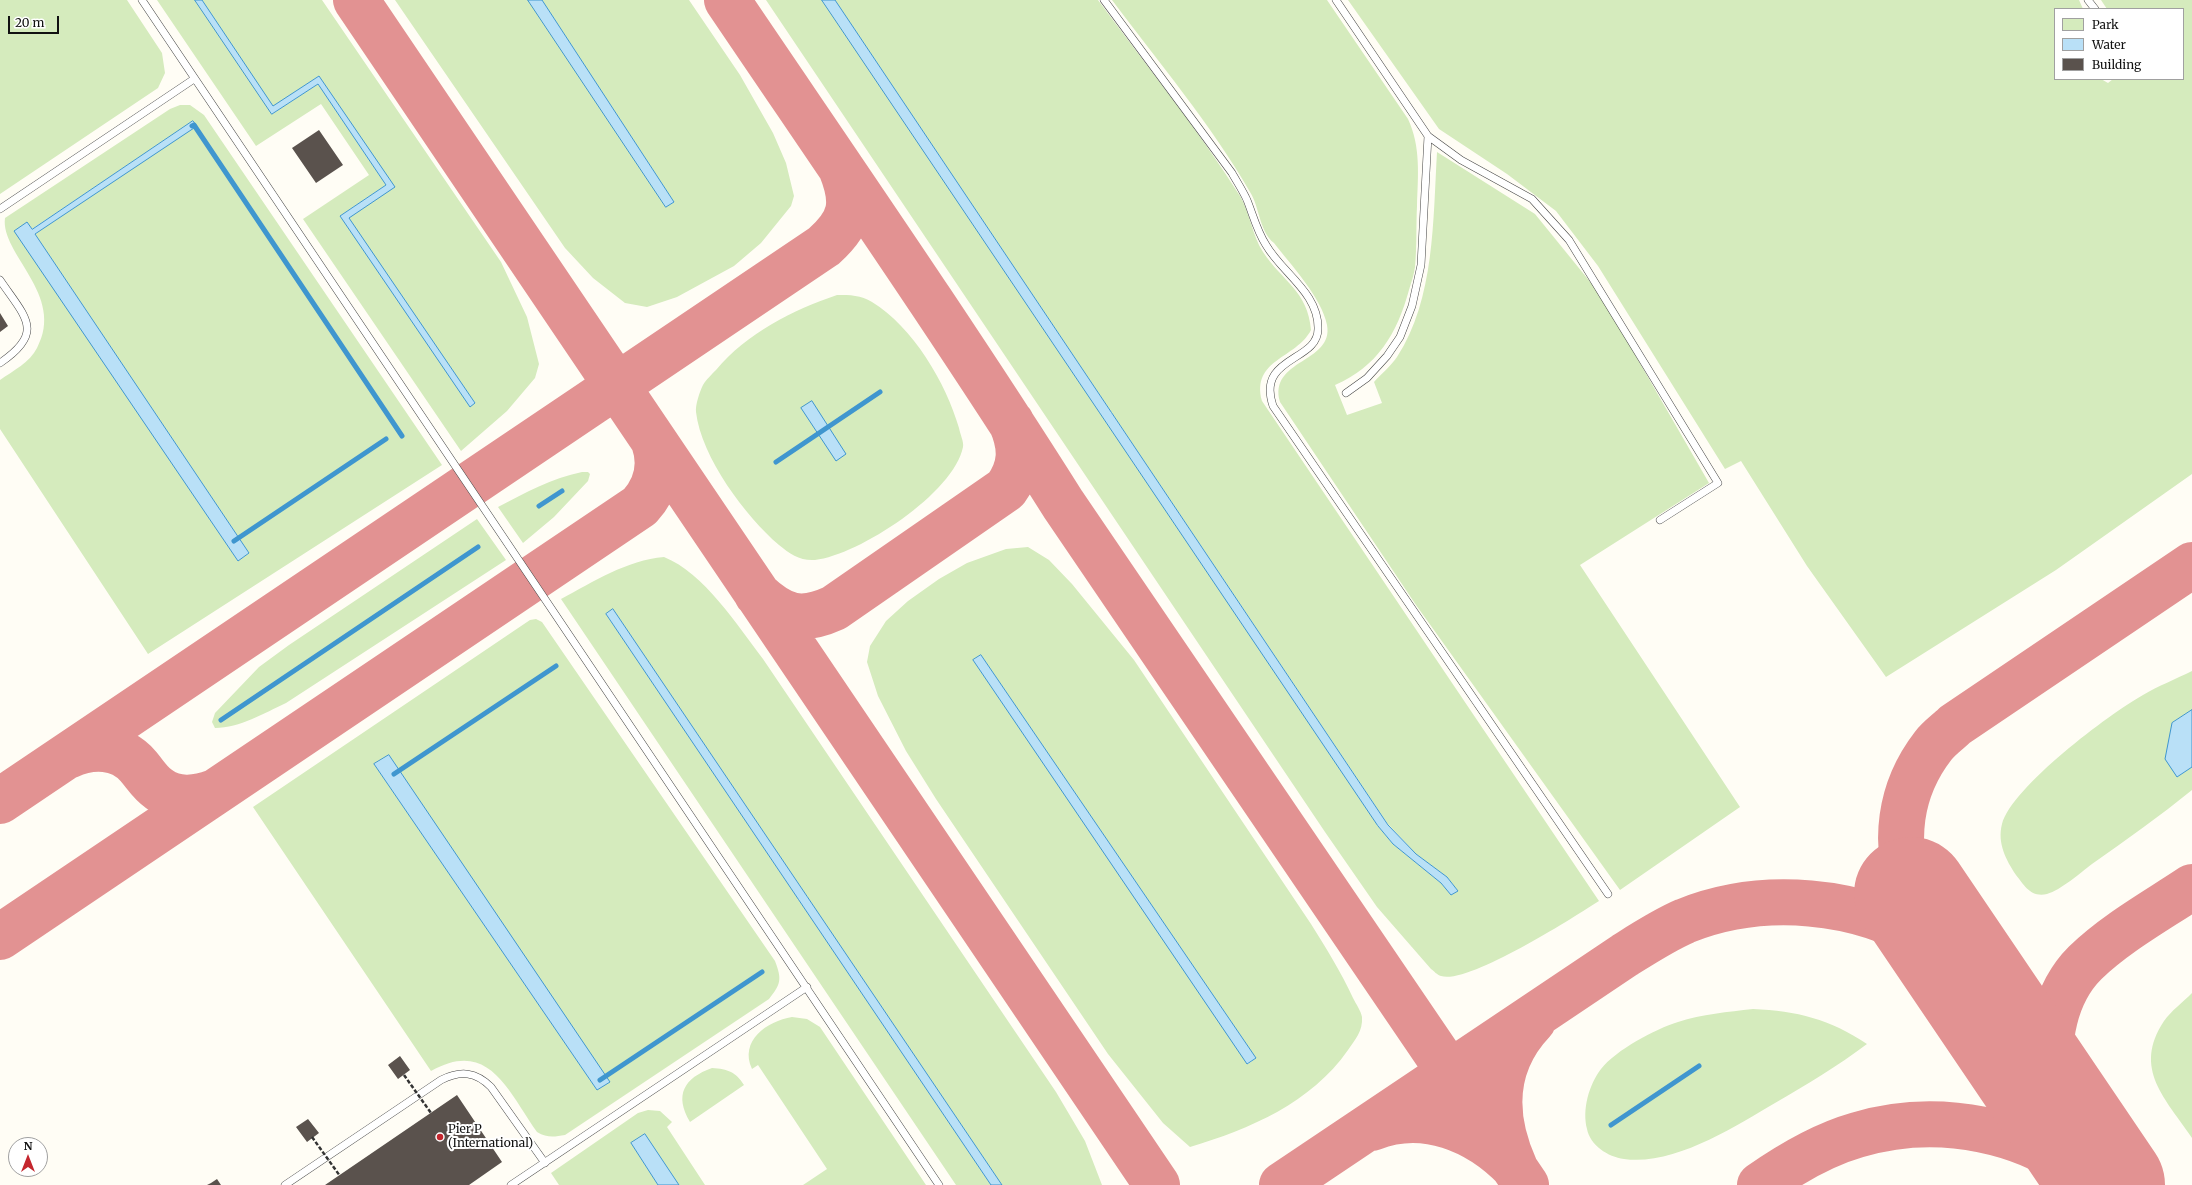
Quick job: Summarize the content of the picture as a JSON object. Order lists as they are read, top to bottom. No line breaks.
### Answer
{"places":["Pier P (International)"],"legend":["Park","Water","Building"],"scale_bar":"20 m","north":"top"}
